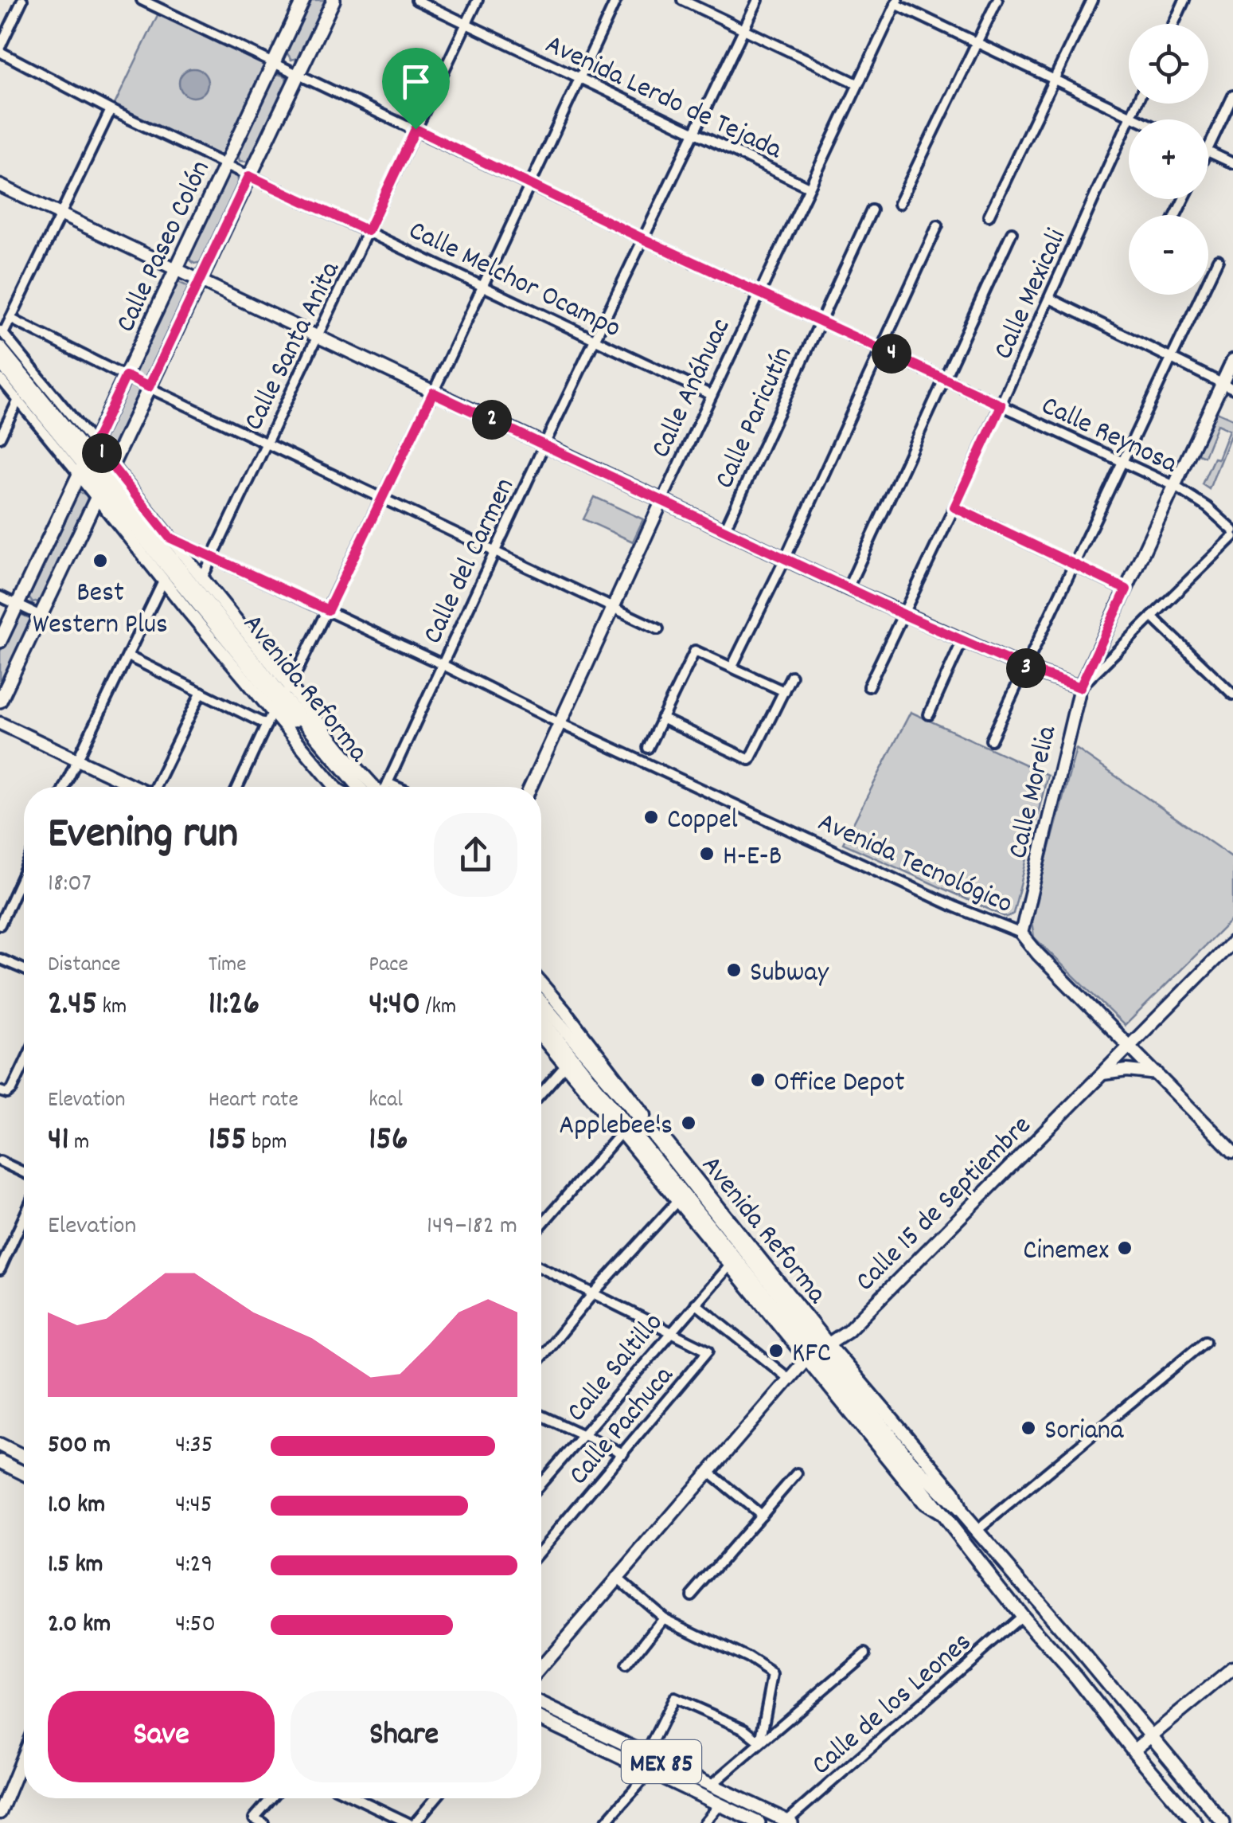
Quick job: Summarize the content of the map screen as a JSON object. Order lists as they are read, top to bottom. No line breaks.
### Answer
{"streets":{"main road":["Calle Paseo Colón","Avenida Reforma","MEX 85"],"street":["Avenida Lerdo de Tejada","Calle Melchor Ocampo","Calle Mexicali","Calle Santa Anita","Calle Anáhuac","Calle Paricutín","Calle Reynosa","Calle del Carmen","Calle Morelia","Avenida Tecnológico","Calle 15 de Septiembre","Calle Saltillo","Calle Pachuca","Calle de los Leones"]},"crossings":[["Avenida Lerdo de Tejada","Calle Santa Anita"],["Avenida Lerdo de Tejada","Calle Anáhuac"],["Avenida Lerdo de Tejada","Calle del Carmen"],["Calle Paseo Colón","Calle Melchor Ocampo"],["Calle Paseo Colón","Calle Reynosa"],["Calle Paseo Colón","Avenida Reforma"],["Calle Melchor Ocampo","Calle Santa Anita"],["Calle Melchor Ocampo","Calle Anáhuac"],["Calle Melchor Ocampo","Calle del Carmen"],["Calle Mexicali","Calle Reynosa"],["Calle Santa Anita","Calle Reynosa"],["Calle Santa Anita","Avenida Reforma"],["Calle Santa Anita","Avenida Tecnológico"],["Calle Anáhuac","Calle Reynosa"],["Calle Anáhuac","Avenida Tecnológico"],["Calle Paricutín","Calle Reynosa"],["Calle Reynosa","Calle del Carmen"],["Calle Reynosa","Calle Morelia"],["Calle del Carmen","Avenida Tecnológico"],["Avenida Reforma","Avenida Tecnológico"],["Avenida Reforma","Calle 15 de Septiembre"],["Avenida Reforma","Calle Saltillo"],["Avenida Reforma","Calle de los Leones"],["Calle Morelia","Avenida Tecnológico"],["Avenida Tecnológico","Calle 15 de Septiembre"],["Calle Saltillo","Calle Pachuca"],["Calle de los Leones","MEX 85"]],"places":["Best Western Plus","Coppel","H-E-B","Subway","Office Depot","Applebee's","Cinemex","KFC","Soriana"],"page":{"map_buttons":["+","−"],"pins":["4","2","1","3"],"heading":["Evening run","18:07"],"stats":[["Distance","2.45 km"],["Time","11:26"],["Pace","4:40 /km"],["Elevation","41 m"],["Heart rate","155 bpm"],["kcal","156"]],"chart":["Elevation","149–182 m"],"list":[{"name":"500 m","note":"4:35"},{"name":"1.0 km","note":"4:45"},{"name":"1.5 km","note":"4:29"},{"name":"2.0 km","note":"4:50"}],"buttons":["Save","Share"]}}
